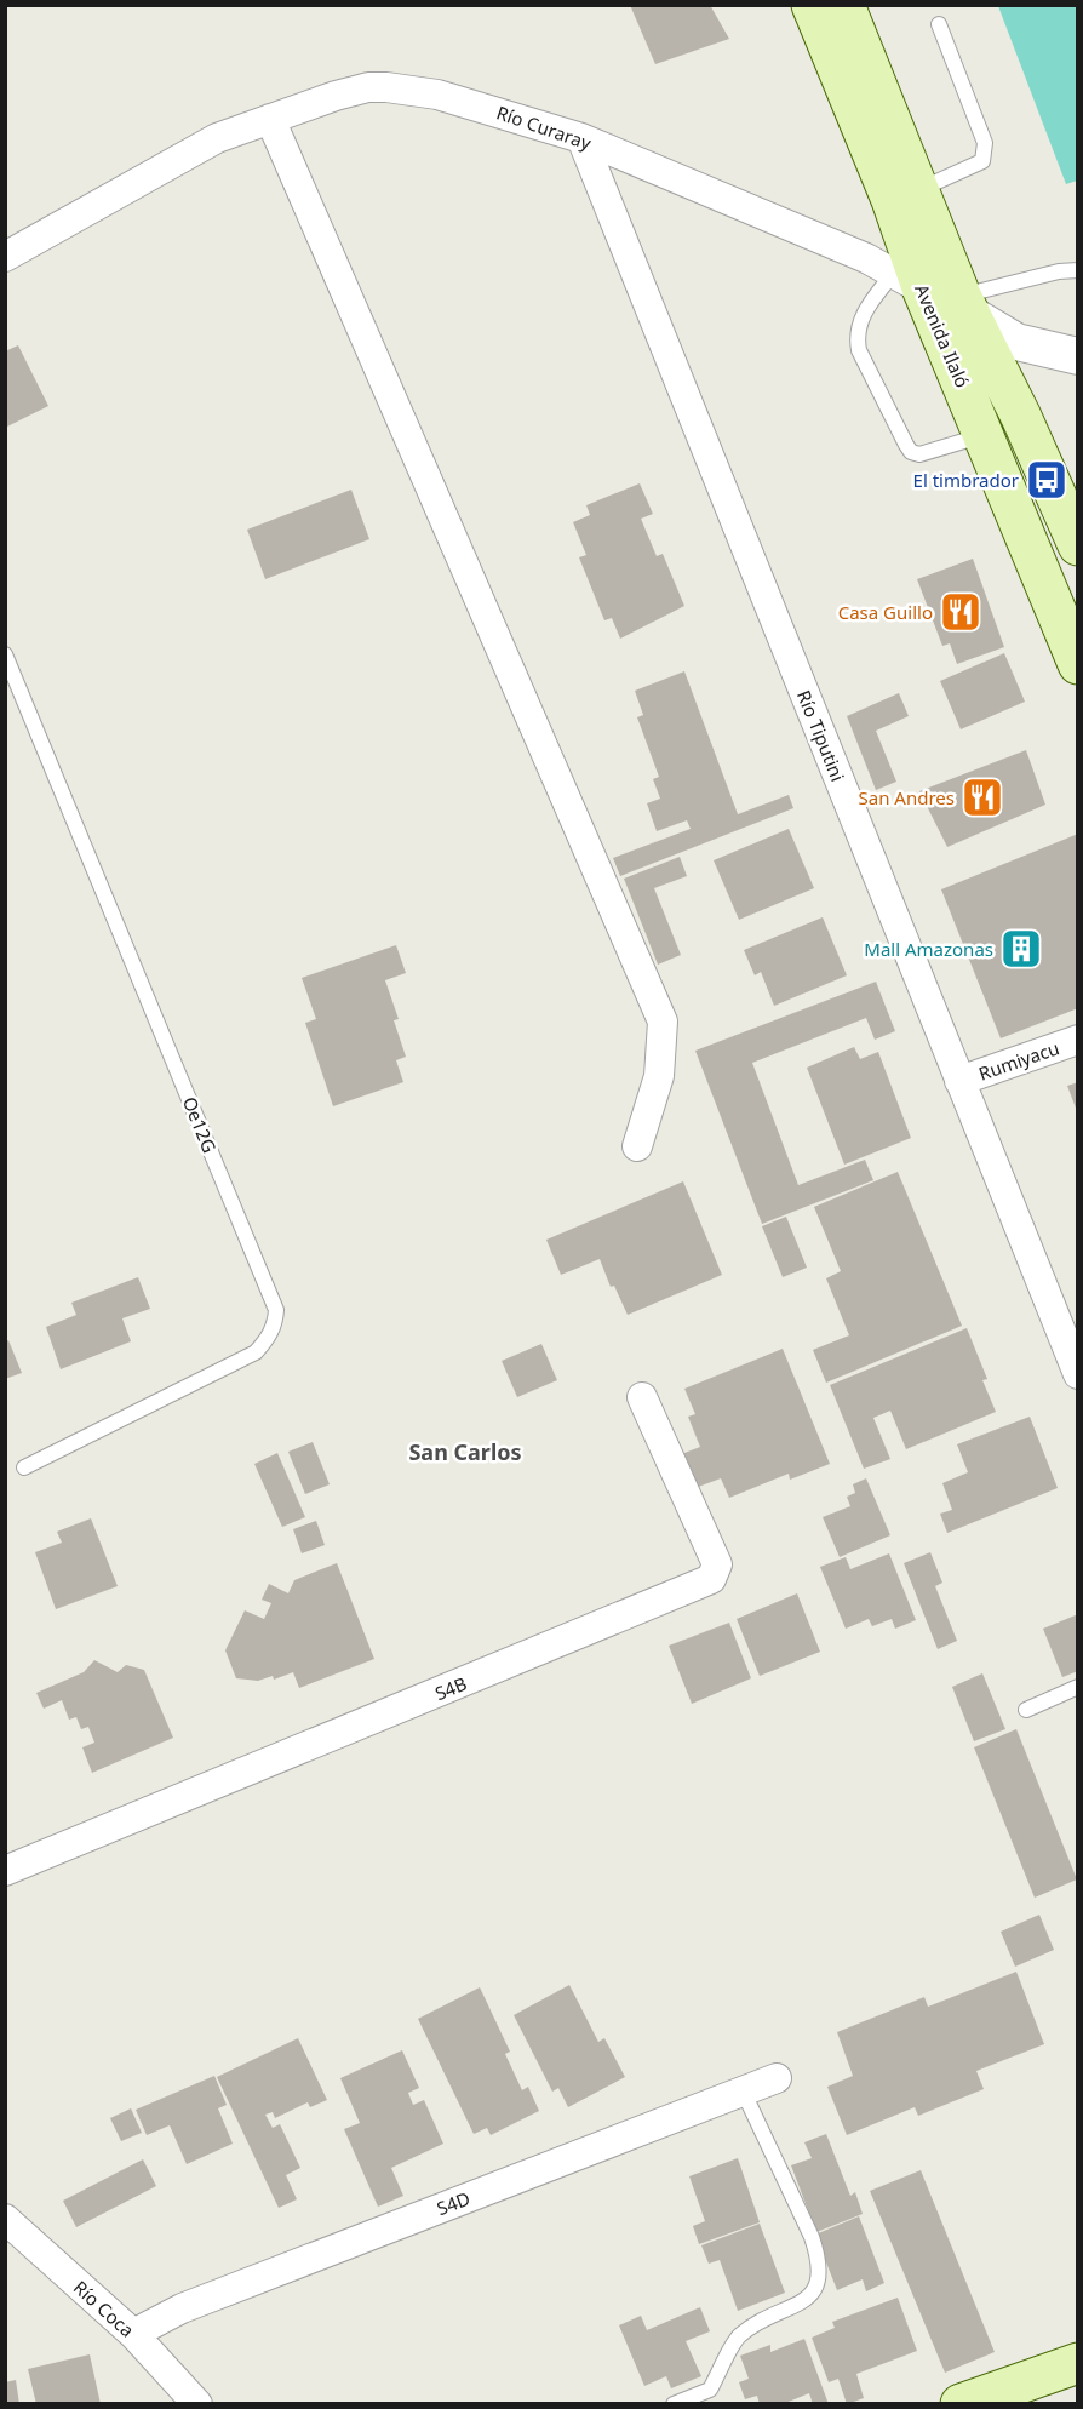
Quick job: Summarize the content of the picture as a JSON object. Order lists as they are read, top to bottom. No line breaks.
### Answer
{"streets":{"main road":["Avenida Ilaló"],"street":["Río Curaray","Río Tiputini","Rumiyacu","S4B","S4D","Río Coca"],"lane":["Oe12G"]},"crossings":[["Río Curaray","Avenida Ilaló"],["Río Curaray","Río Tiputini"],["Río Tiputini","Rumiyacu"],["S4D","Río Coca"]],"districts":["San Carlos"],"places":{"bus stop":["El timbrador"],"restaurant":["Casa Guillo","San Andres"],"building":["Mall Amazonas"]}}
